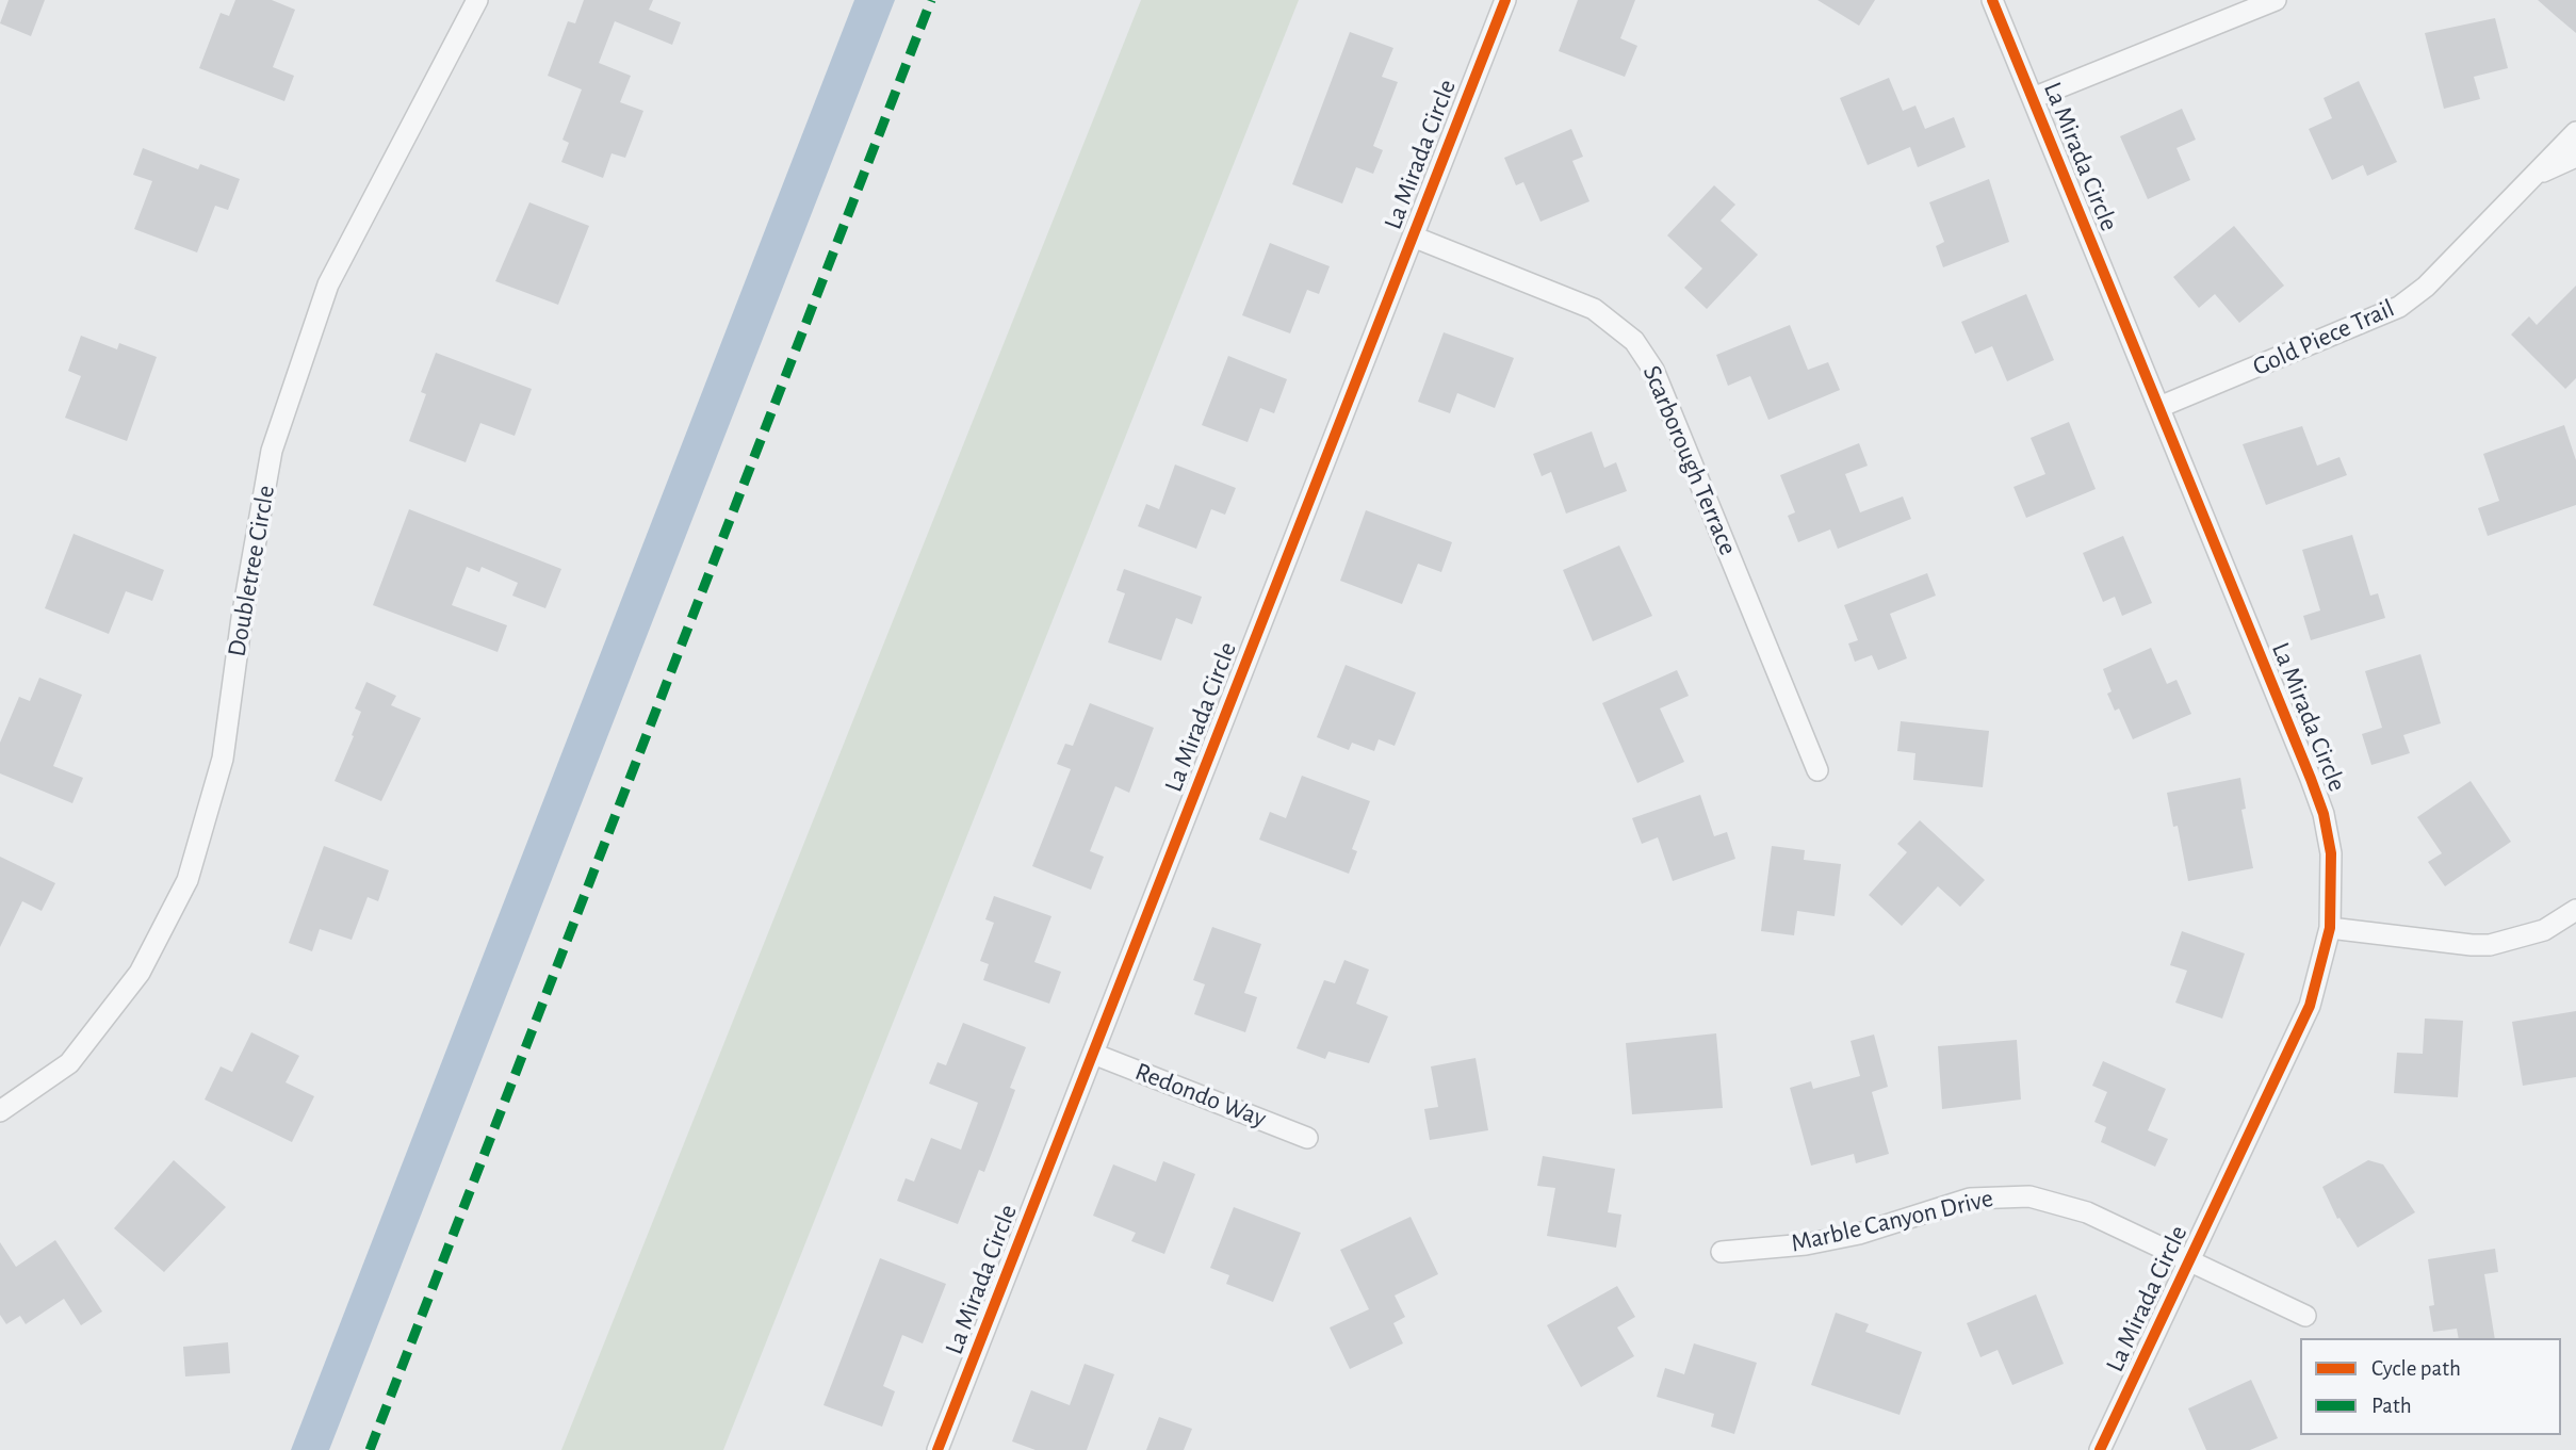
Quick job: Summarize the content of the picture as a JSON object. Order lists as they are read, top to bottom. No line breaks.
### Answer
{"streets":{"street":["La Mirada Circle","Gold Piece Trail","Scarborough Terrace","Doubletree Circle","Redondo Way","Marble Canyon Drive"]},"crossings":[["La Mirada Circle","Gold Piece Trail"],["La Mirada Circle","Scarborough Terrace"],["La Mirada Circle","Redondo Way"],["La Mirada Circle","Marble Canyon Drive"]],"legend":["Cycle path","Path"]}
